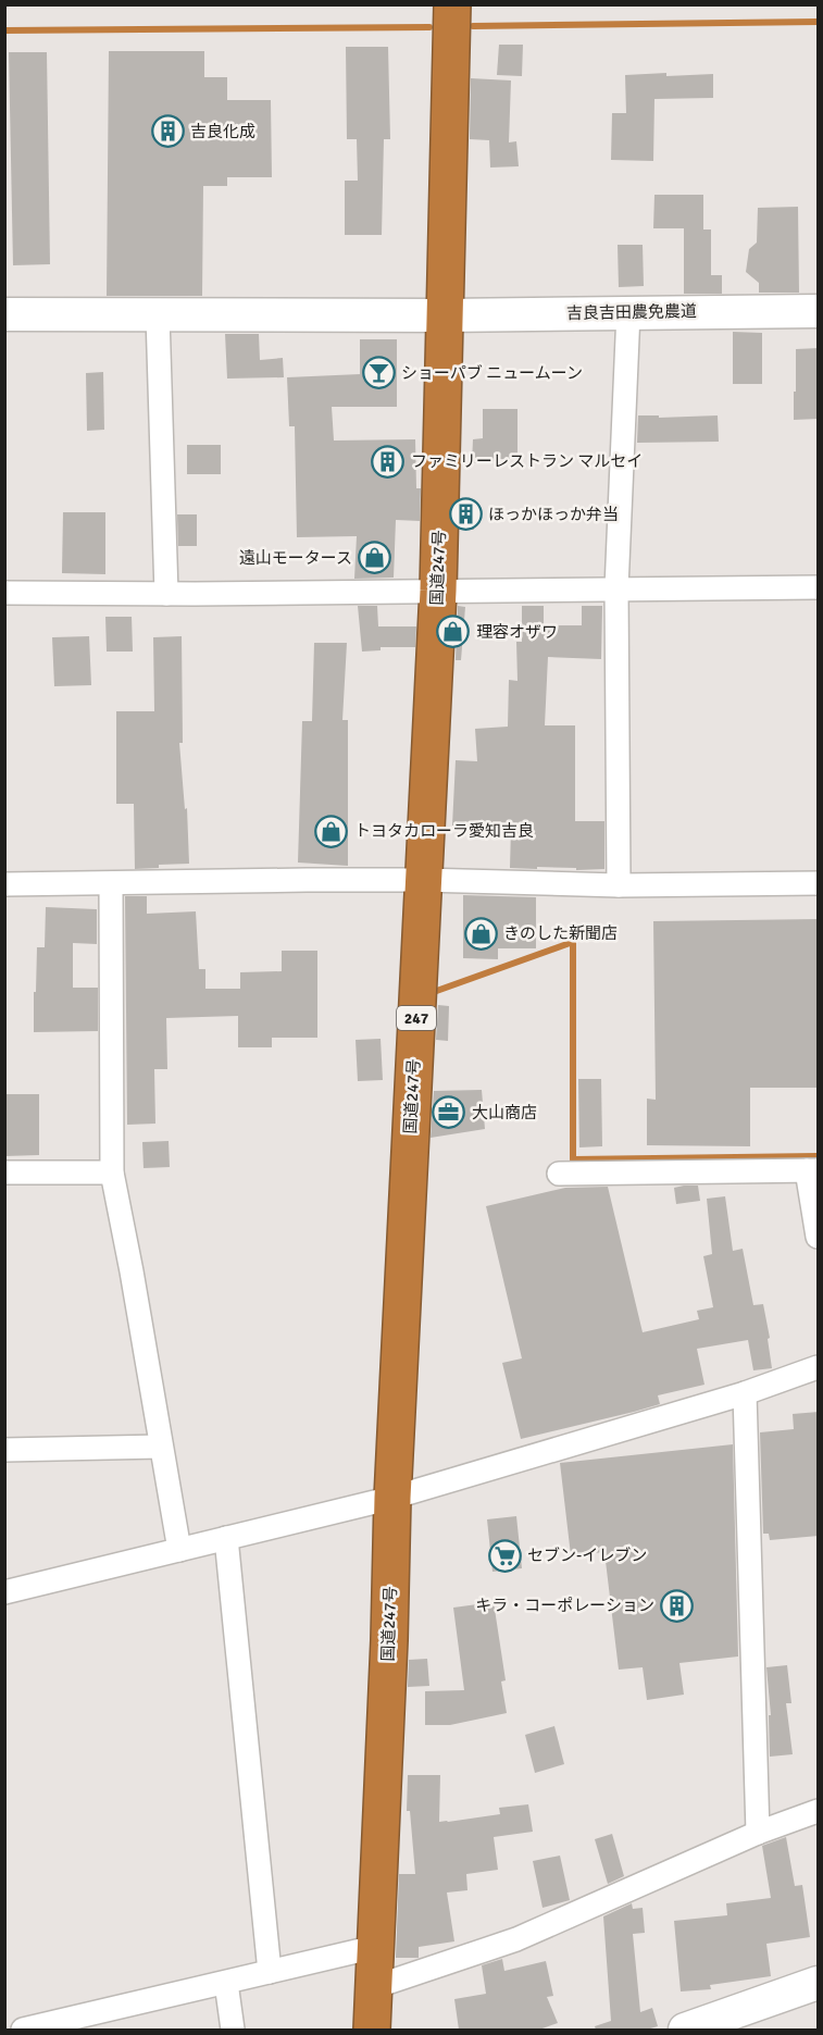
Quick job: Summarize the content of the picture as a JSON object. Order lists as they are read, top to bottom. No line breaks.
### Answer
{"streets":{"highway":["国道247号","247"],"street":["吉良吉田農免農道"]},"crossings":[["吉良吉田農免農道","国道247号"]],"places":{"building":["吉良化成","ファミリーレストラン マルセイ","ほっかほっか弁当","キラ・コーポレーション"],"bar":["ショーパブ ニュームーン"],"shop":["遠山モータース","理容オザワ","トヨタカローラ愛知吉良","きのした新聞店"],"office":["大山商店"],"supermarket":["セブン-イレブン"]}}
